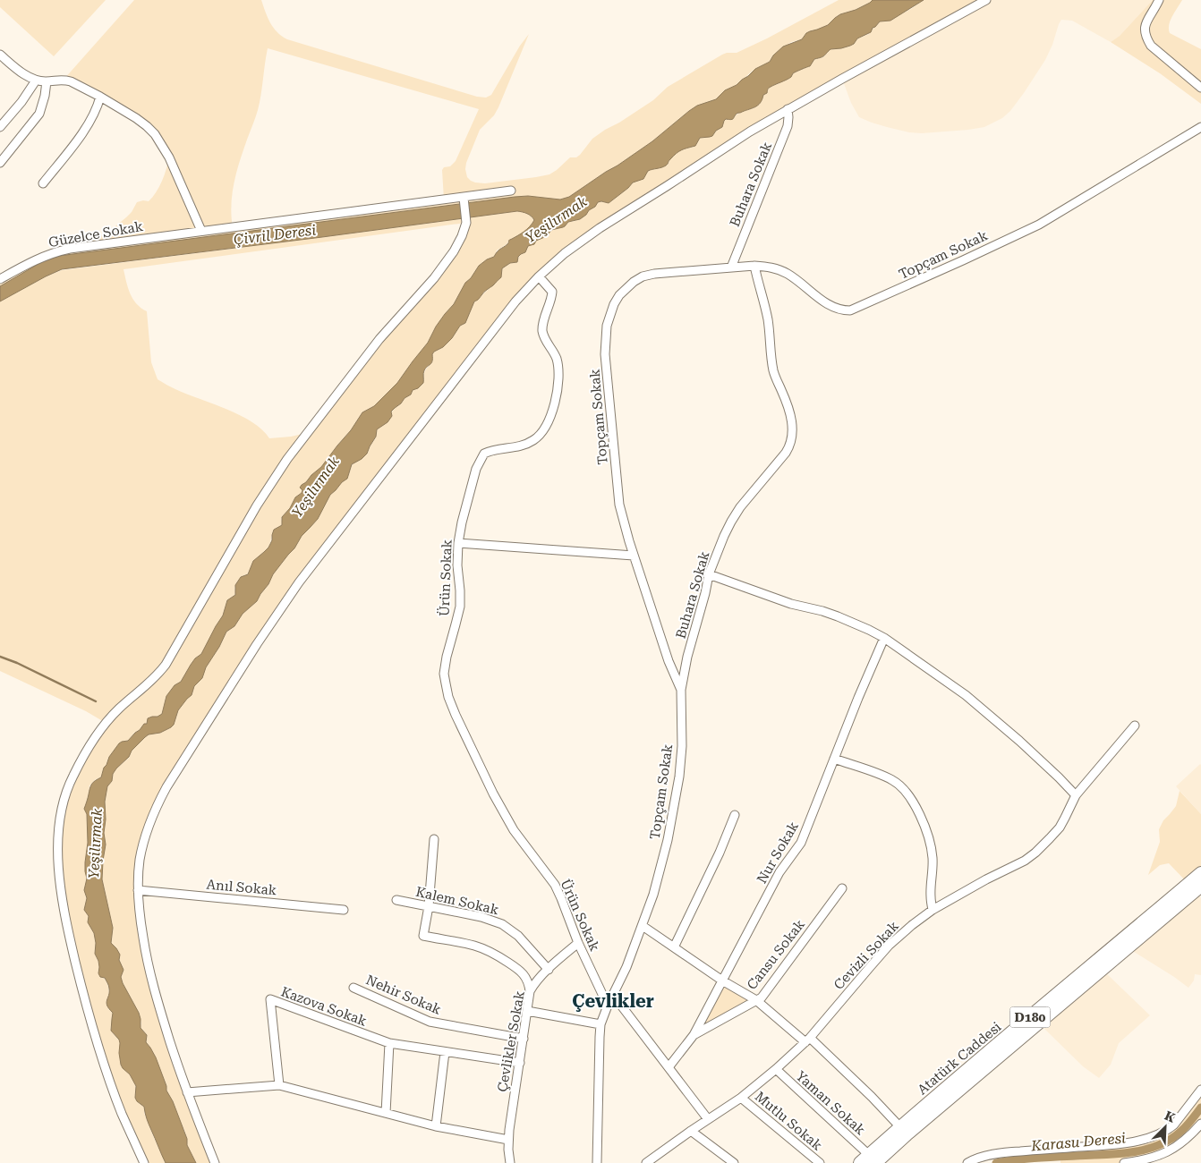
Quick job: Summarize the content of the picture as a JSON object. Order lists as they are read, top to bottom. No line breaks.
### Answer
{"streets":{"highway":["D180","Atatürk Caddesi"],"street":["Buhara Sokak","Güzelce Sokak","Topçam Sokak","Ürün Sokak","Nur Sokak","Anıl Sokak","Kalem Sokak","Cansu Sokak","Cevizli Sokak","Nehir Sokak","Kazova Sokak","Çevlikler Sokak","Yaman Sokak","Mutlu Sokak"]},"crossings":[["Buhara Sokak","Topçam Sokak"],["Topçam Sokak","Ürün Sokak"],["Ürün Sokak","Çevlikler Sokak"],["Nur Sokak","Cansu Sokak"],["Kalem Sokak","Çevlikler Sokak"],["Cevizli Sokak","Yaman Sokak"],["Cevizli Sokak","Mutlu Sokak"],["Nehir Sokak","Çevlikler Sokak"],["Kazova Sokak","Çevlikler Sokak"],["Atatürk Caddesi","Yaman Sokak"]],"districts":["Çevlikler"],"water":["Yeşilırmak","Çivril Deresi","Karasu Deresi"],"north":"top right"}
